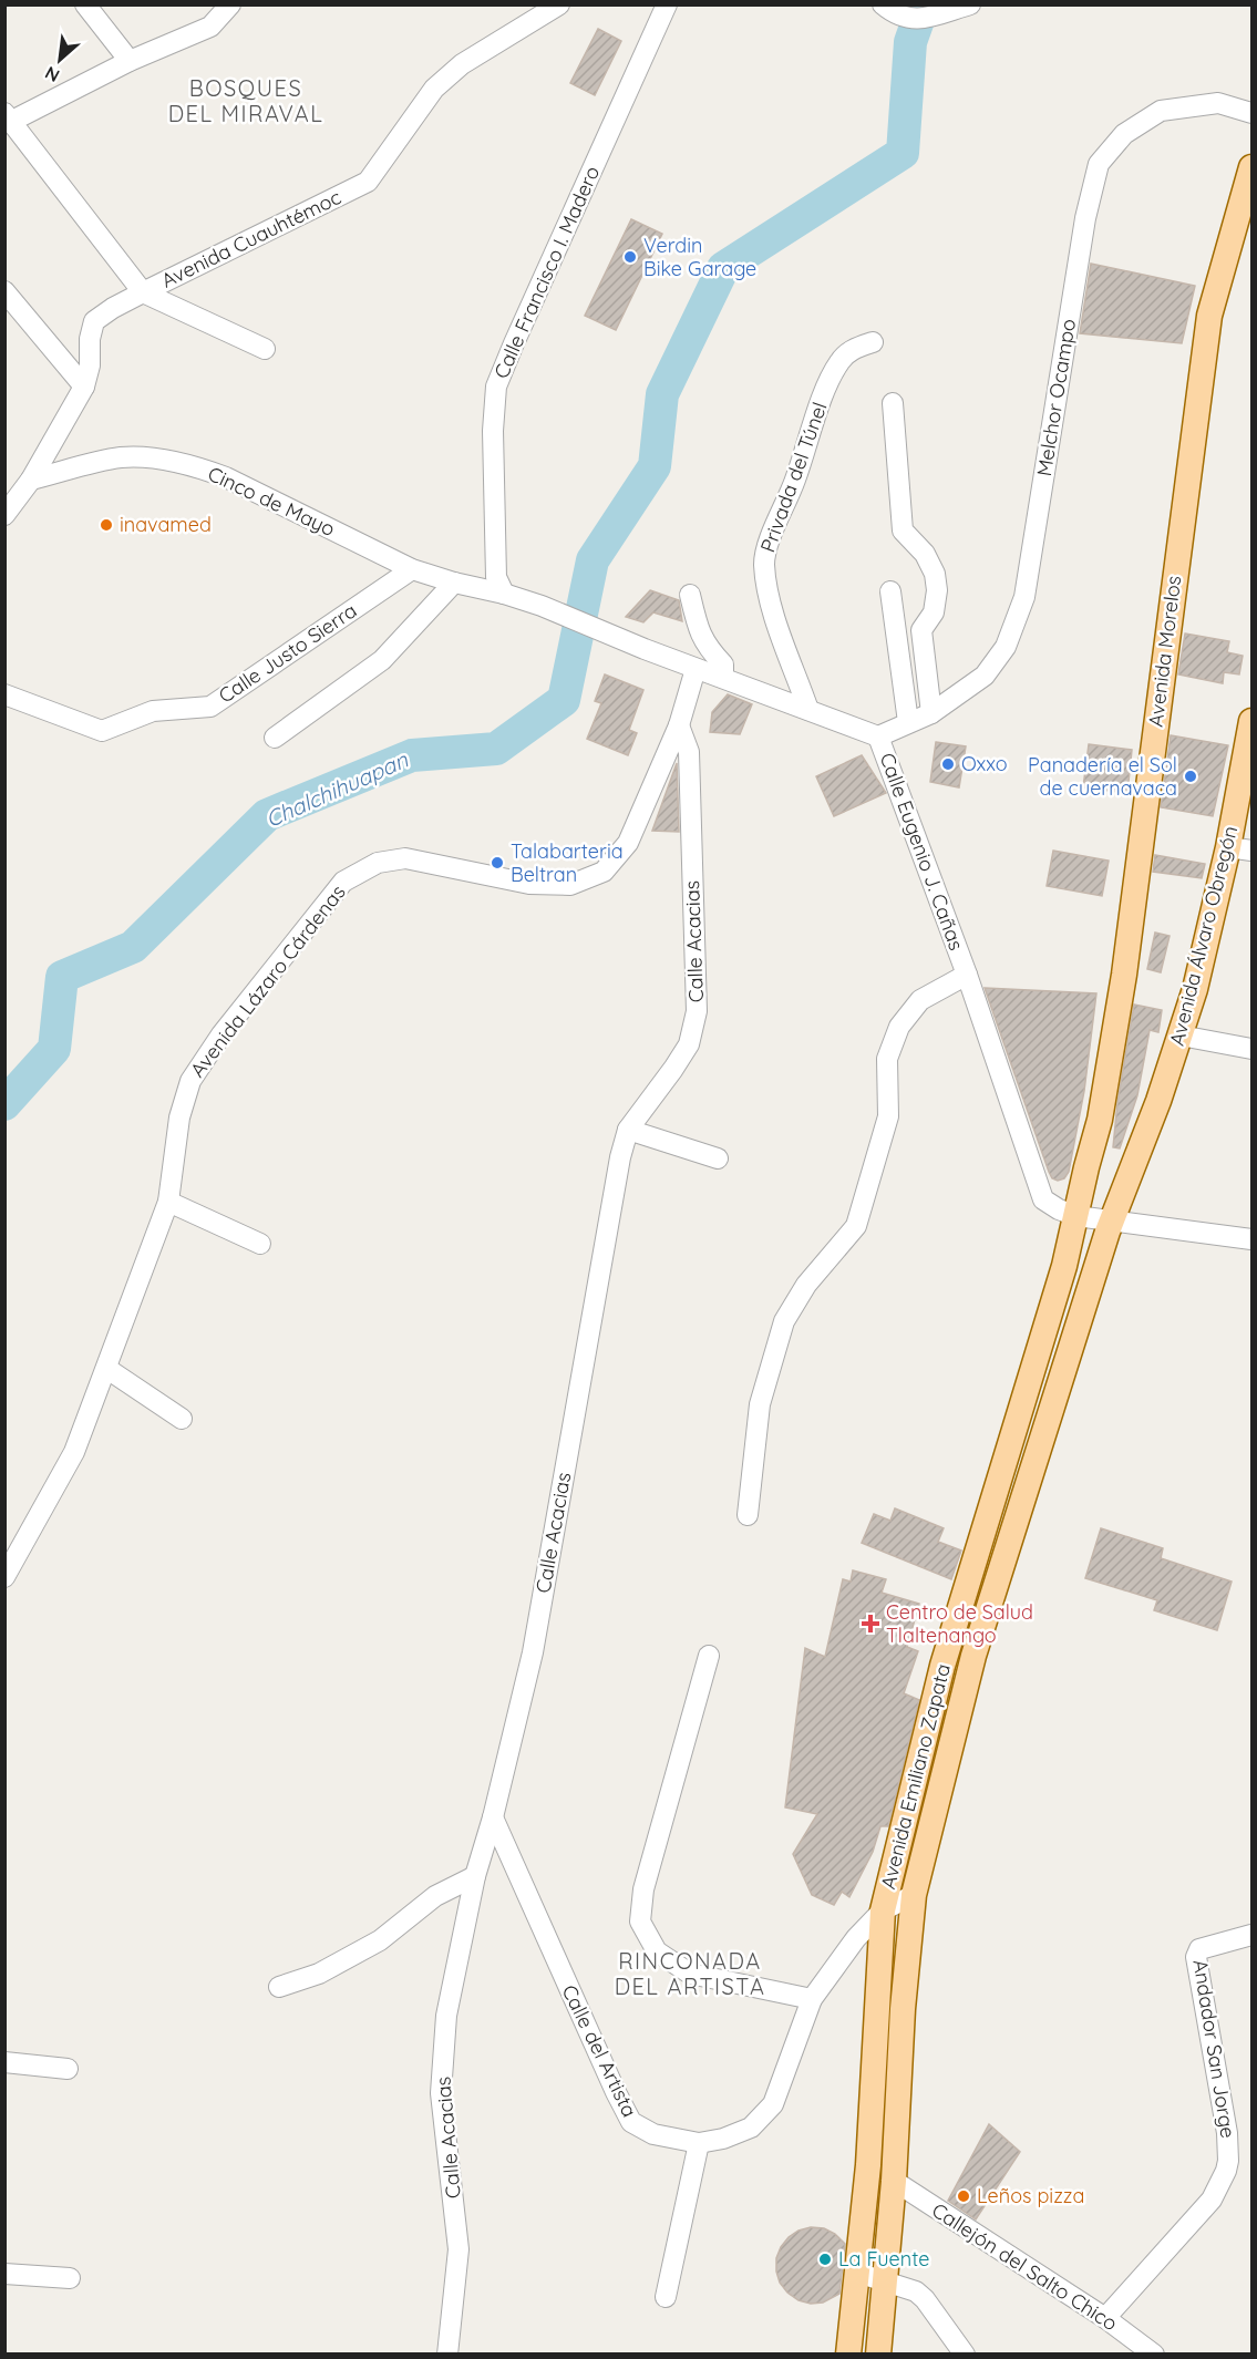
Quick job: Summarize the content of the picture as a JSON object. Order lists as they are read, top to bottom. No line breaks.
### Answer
{"streets":{"main road":["Avenida Morelos","Avenida Álvaro Obregón","Avenida Emiliano Zapata"],"street":["Avenida Cuauhtémoc","Calle Francisco I. Madero","Melchor Ocampo","Privada del Túnel","Cinco de Mayo","Calle Justo Sierra","Calle Eugenio J. Cañas","Calle Acacias","Avenida Lázaro Cárdenas","Andador San Jorge","Calle del Artista","Callejón del Salto Chico"]},"crossings":[["Avenida Cuauhtémoc","Cinco de Mayo"],["Calle Francisco I. Madero","Cinco de Mayo"],["Calle Francisco I. Madero","Calle Eugenio J. Cañas"],["Melchor Ocampo","Calle Eugenio J. Cañas"],["Privada del Túnel","Calle Eugenio J. Cañas"],["Cinco de Mayo","Calle Justo Sierra"],["Cinco de Mayo","Calle Eugenio J. Cañas"],["Avenida Morelos","Calle Eugenio J. Cañas"],["Avenida Morelos","Avenida Emiliano Zapata"],["Calle Eugenio J. Cañas","Avenida Álvaro Obregón"],["Calle Eugenio J. Cañas","Avenida Lázaro Cárdenas"],["Calle Eugenio J. Cañas","Avenida Emiliano Zapata"],["Avenida Álvaro Obregón","Avenida Emiliano Zapata"],["Calle Acacias","Avenida Lázaro Cárdenas"],["Calle Acacias","Calle del Artista"],["Avenida Emiliano Zapata","Calle del Artista"],["Avenida Emiliano Zapata","Callejón del Salto Chico"],["Andador San Jorge","Callejón del Salto Chico"]],"districts":["BOSQUES DEL MIRAVAL","RINCONADA DEL ARTISTA"],"water":["Chalchihuapan"],"places":{"other":["Verdin Bike Garage","inavamed","Oxxo","Panadería el Sol de cuernavaca","Talabarteria Beltran","Leños pizza","La Fuente"],"health":["Centro de Salud Tlaltenango"]},"north":"bottom left"}
